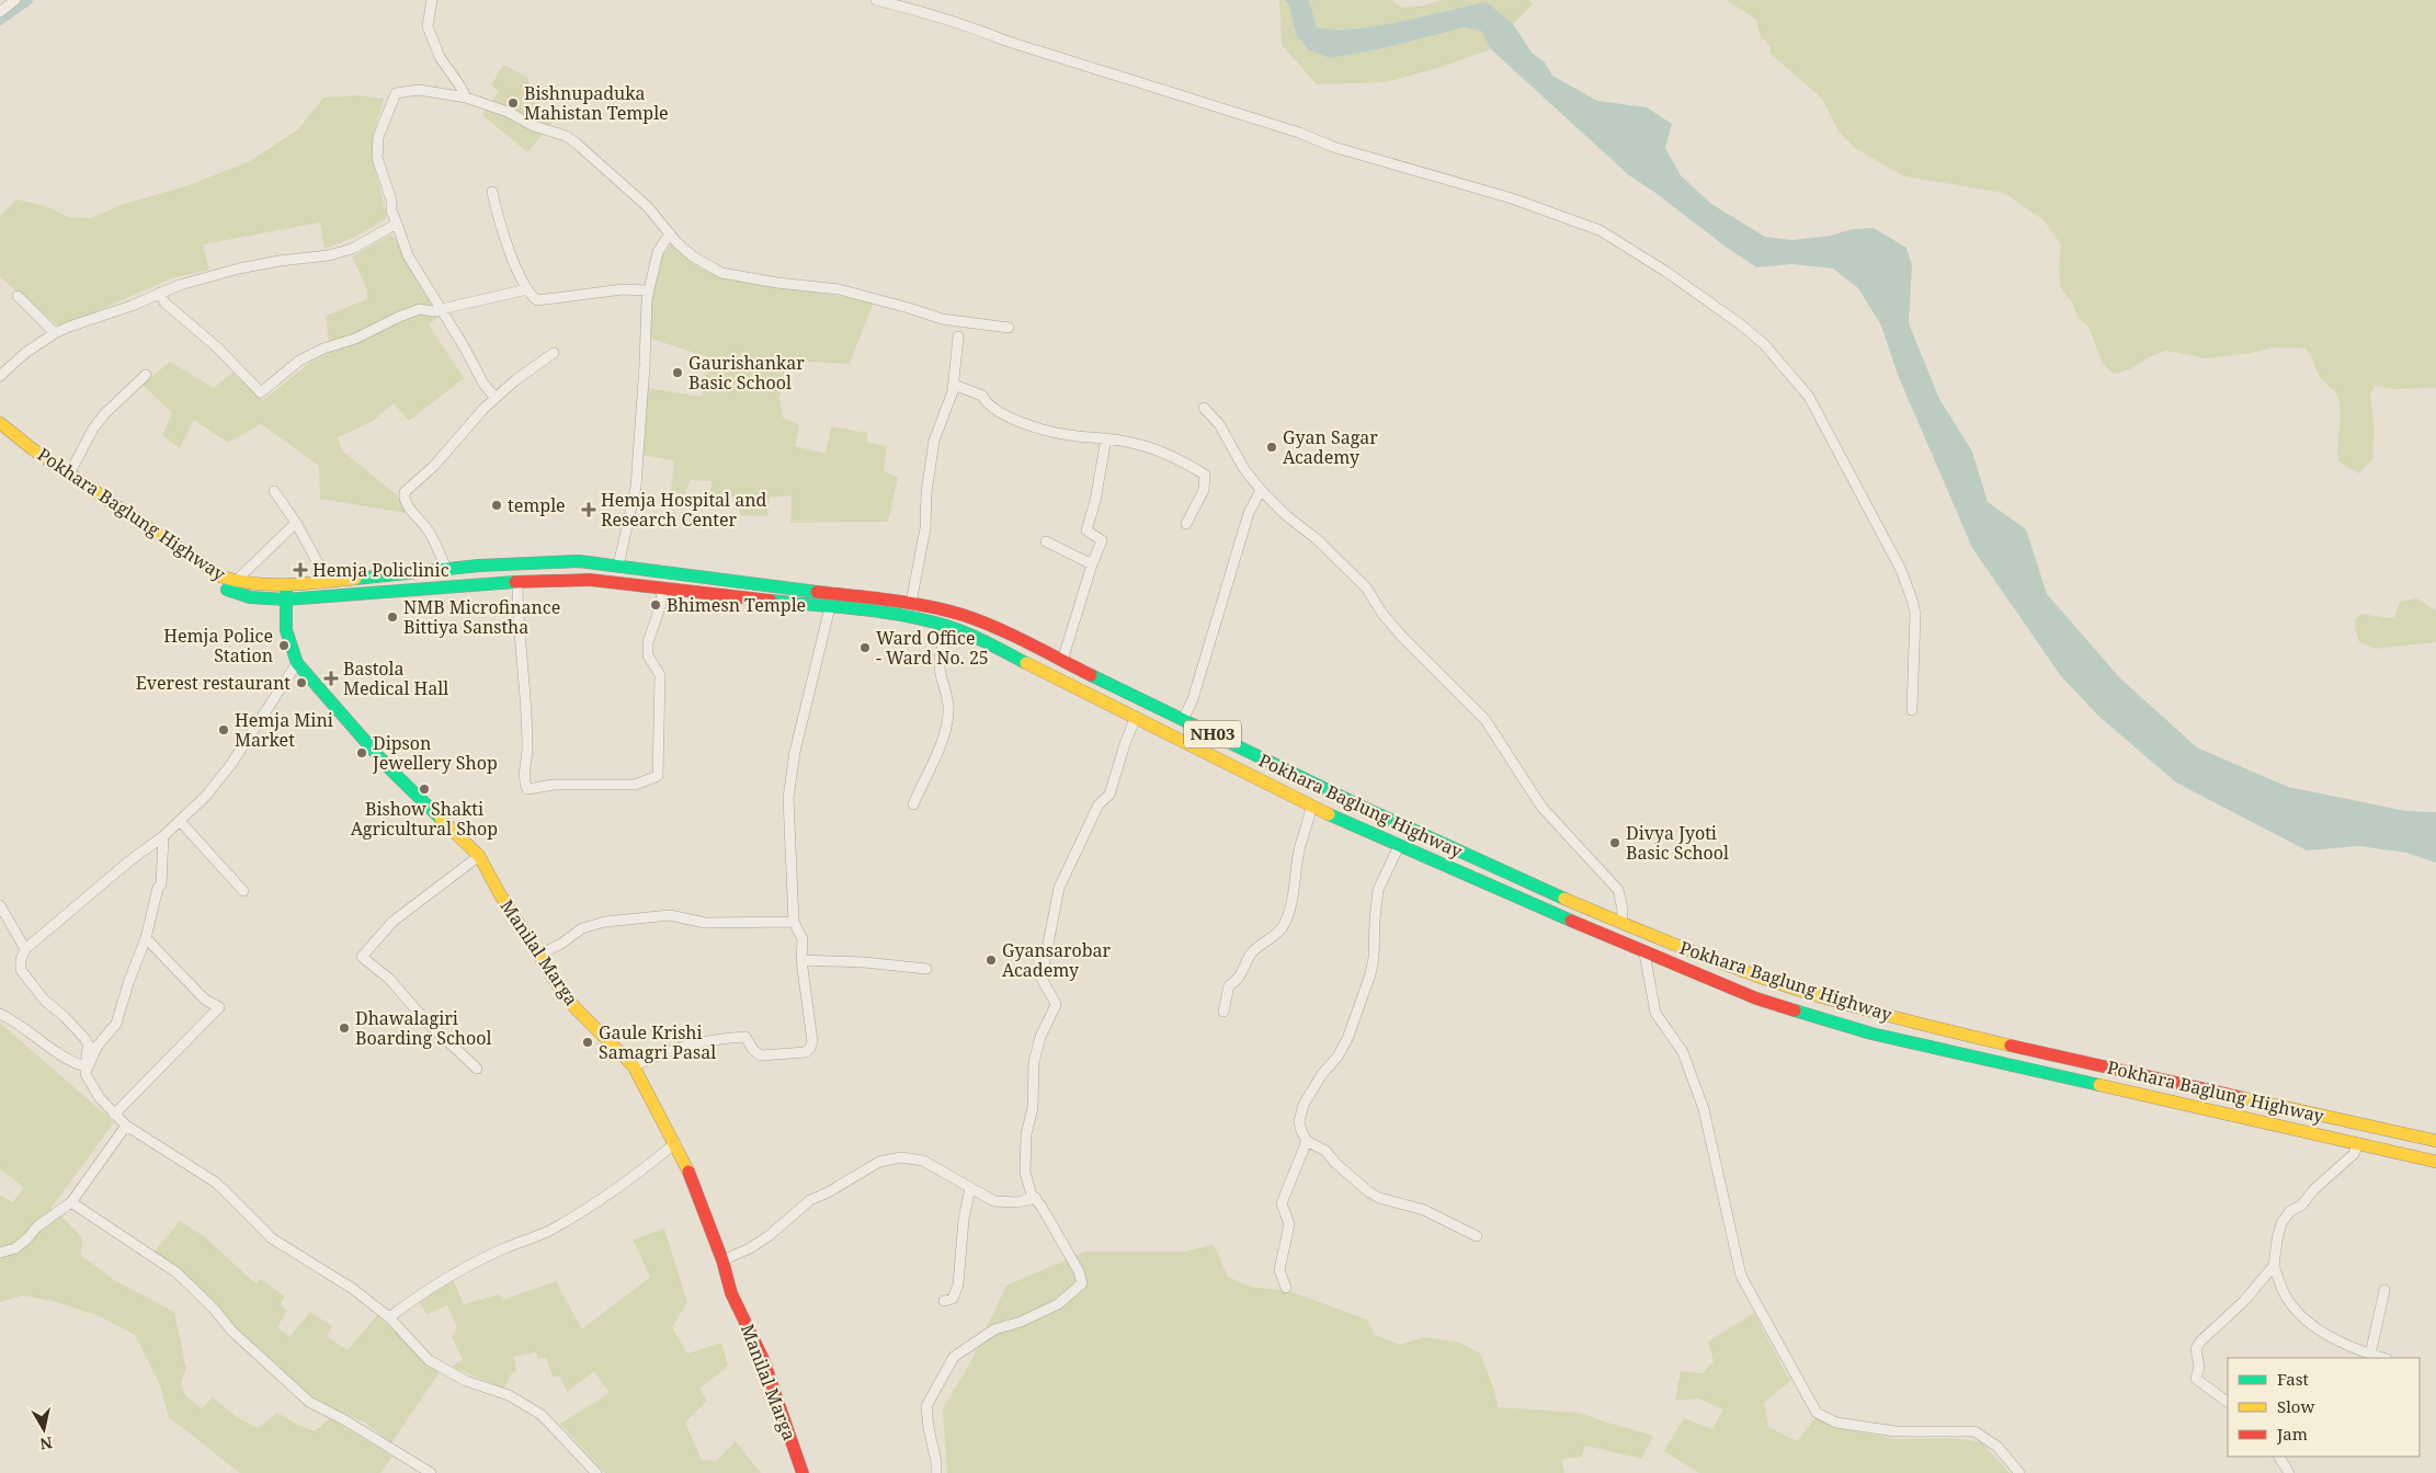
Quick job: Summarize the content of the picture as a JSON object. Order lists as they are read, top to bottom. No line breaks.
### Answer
{"streets":{"main road":["Pokhara Baglung Highway","NH03","Manilal Marga"]},"crossings":[["Pokhara Baglung Highway","Manilal Marga"]],"places":{"other":["Bishnupaduka Mahistan Temple","Gaurishankar Basic School","Gyan Sagar Academy","temple","Bhimesn Temple","NMB Microfinance Bittiya Sanstha","Hemja Police Station","Ward Office - Ward No. 25","Everest restaurant","Hemja Mini Market","Dipson Jewellery Shop","Bishow Shakti Agricultural Shop","Divya Jyoti Basic School","Gyansarobar Academy","Dhawalagiri Boarding School","Gaule Krishi Samagri Pasal"],"health":["Hemja Hospital and Research Center","Hemja Policlinic","Bastola Medical Hall"]},"legend":["Fast","Slow","Jam"],"north":"bottom"}
